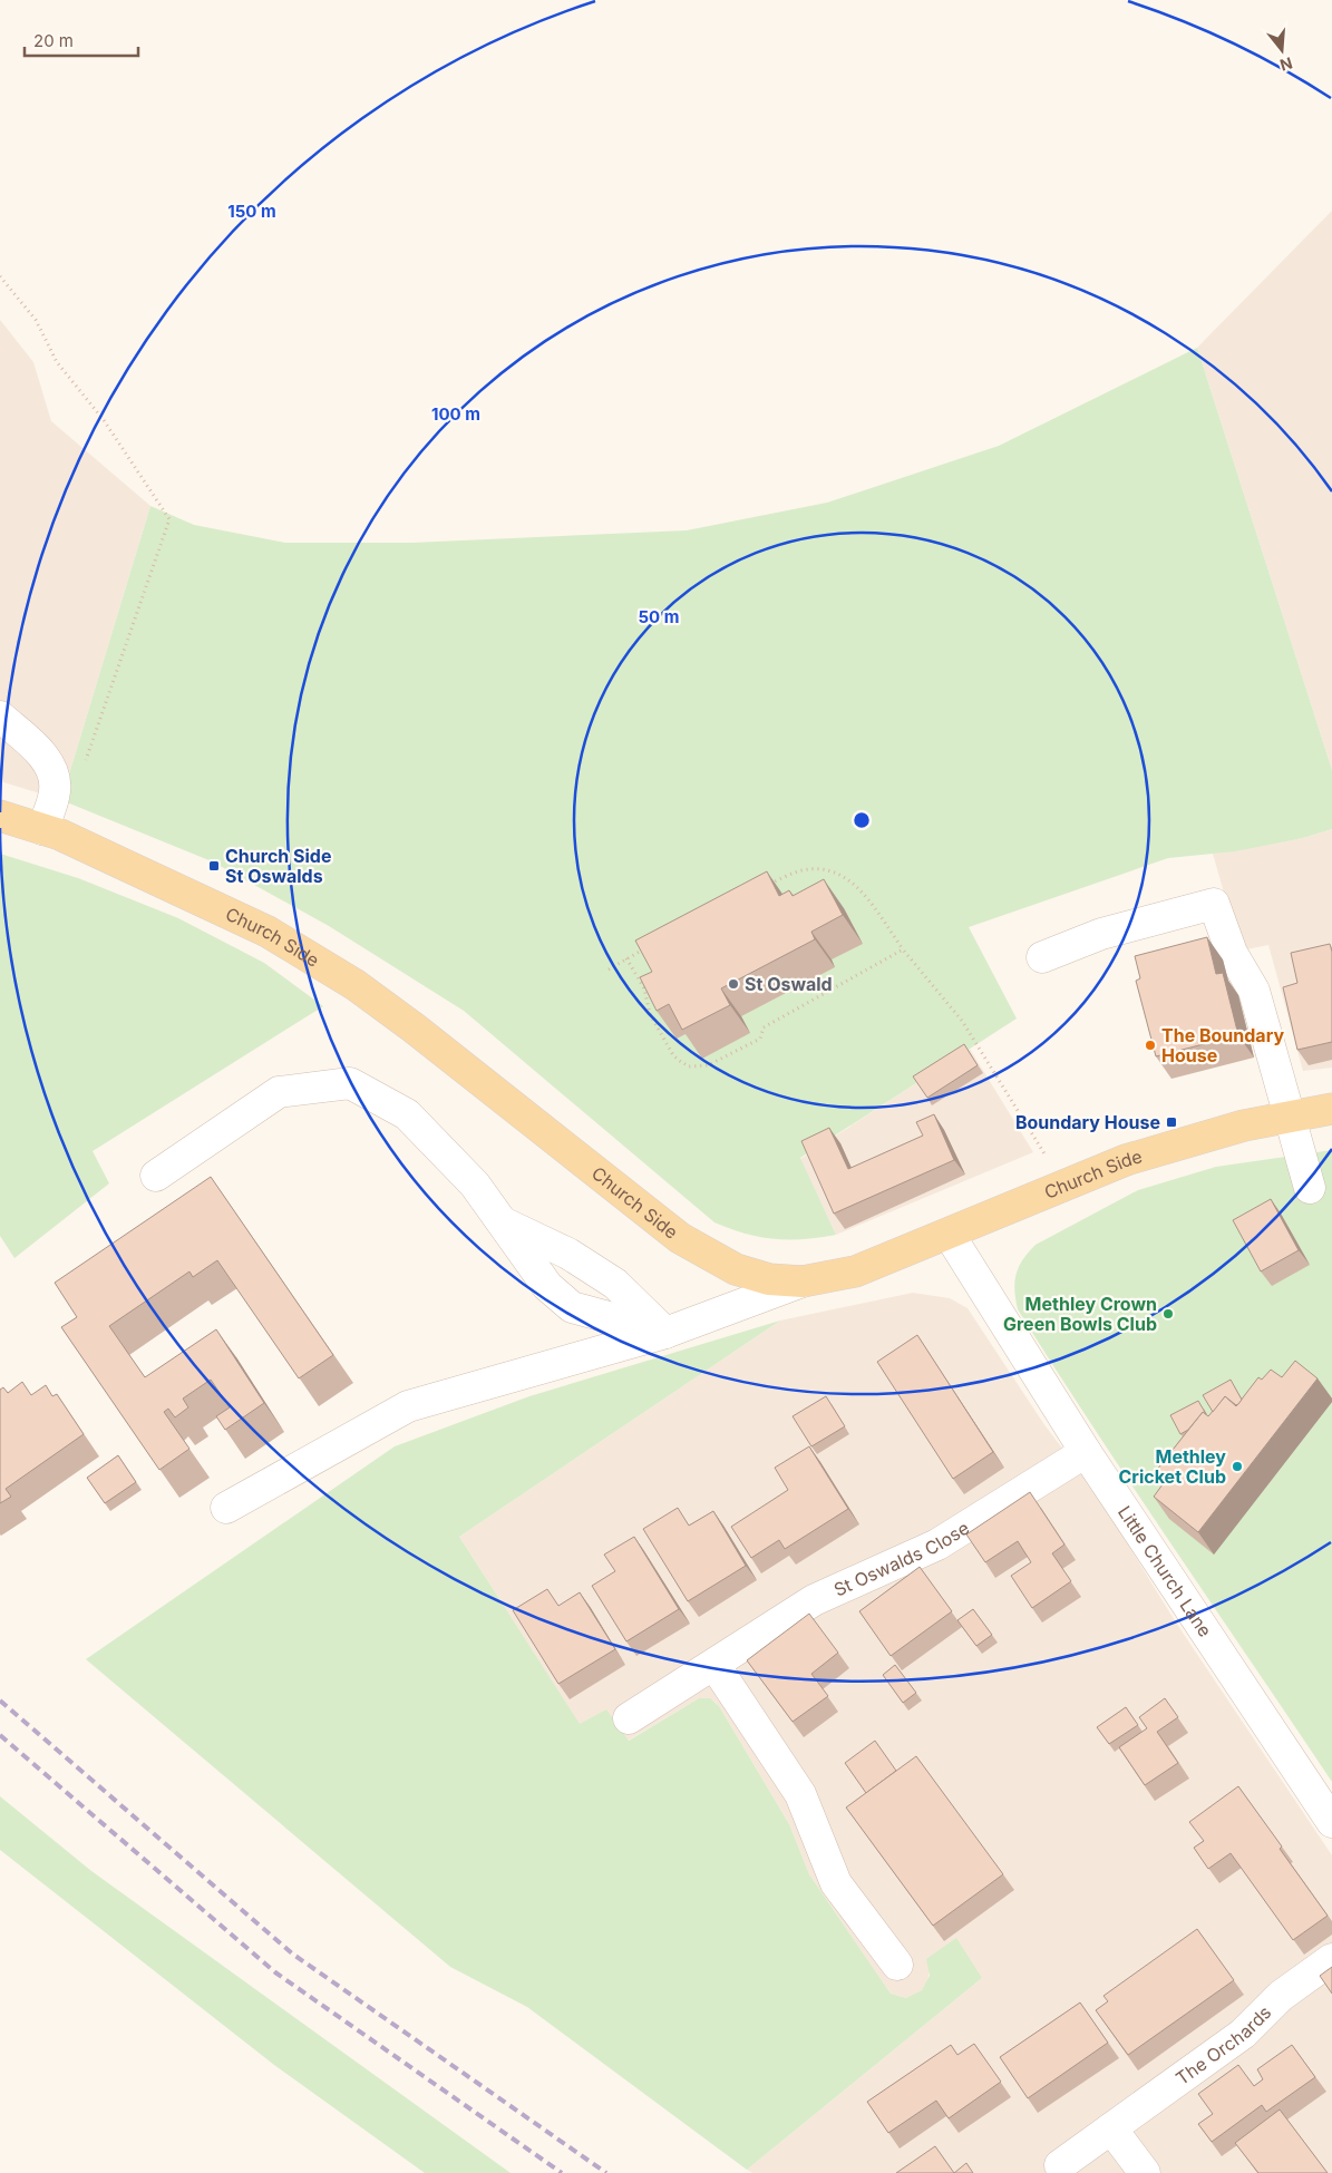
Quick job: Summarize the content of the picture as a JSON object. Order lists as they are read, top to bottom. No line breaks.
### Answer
{"streets":{"main road":["Church Side"],"street":["St Oswalds Close","Little Church Lane","The Orchards"]},"crossings":[["Church Side","Little Church Lane"],["St Oswalds Close","Little Church Lane"]],"places":{"transit":["Church Side St Oswalds","Boundary House"],"other":["St Oswald","The Boundary House","Methley Crown Green Bowls Club","Methley Cricket Club"]},"scale_bar":"20 m","north":"bottom","rings":["150 m","100 m","50 m"]}
